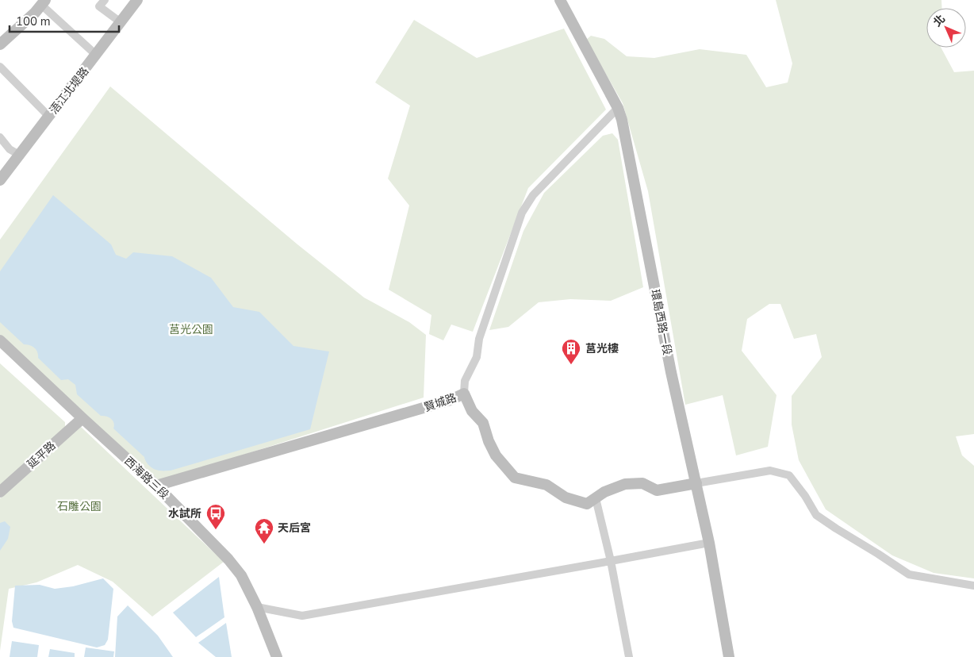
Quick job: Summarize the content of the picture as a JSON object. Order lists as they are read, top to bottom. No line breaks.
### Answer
{"streets":{"main road":["浯江北堤路","環島西路一段","賢城路","延平路","西海路三段"]},"crossings":[["環島西路一段","賢城路"],["賢城路","西海路三段"],["延平路","西海路三段"]],"parks":["莒光公園","石雕公園"],"places":{"building":["莒光樓"],"bus stop":["水試所"],"temple":["天后宮"]},"scale_bar":"100 m","north":"top left"}
